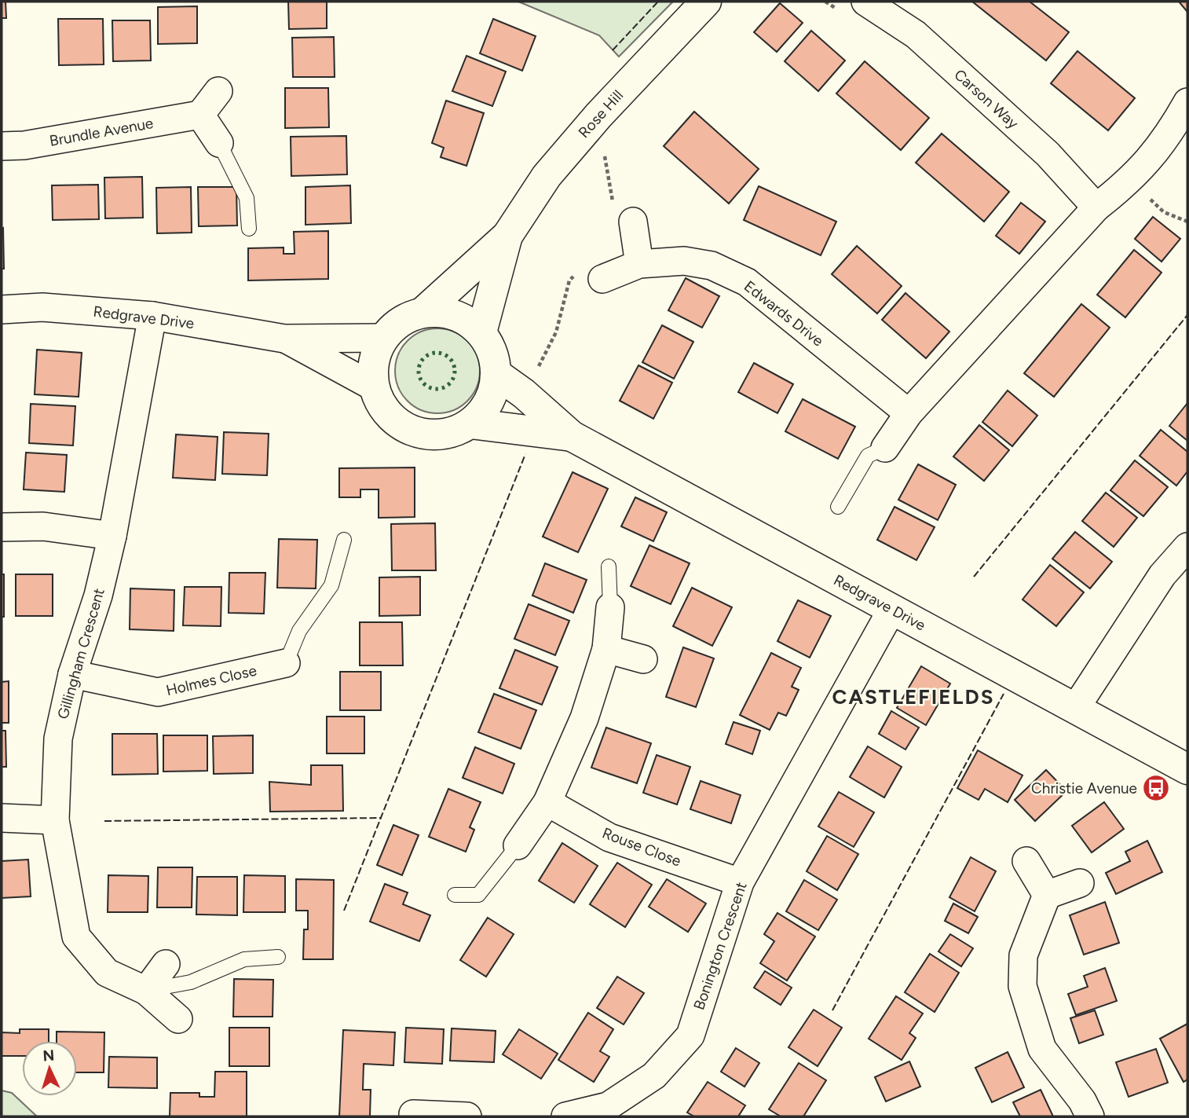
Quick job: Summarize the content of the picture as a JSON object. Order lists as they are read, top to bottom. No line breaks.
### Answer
{"streets":{"street":["Carson Way","Rose Hill","Brundle Avenue","Edwards Drive","Redgrave Drive","Gillingham Crescent","Holmes Close","Rouse Close","Bonington Crescent"]},"crossings":[["Rose Hill","Redgrave Drive"],["Redgrave Drive","Gillingham Crescent"],["Redgrave Drive","Bonington Crescent"],["Gillingham Crescent","Holmes Close"],["Rouse Close","Bonington Crescent"]],"districts":["CASTLEFIELDS"],"places":{"bus stop":["Christie Avenue"]},"north":"top"}
